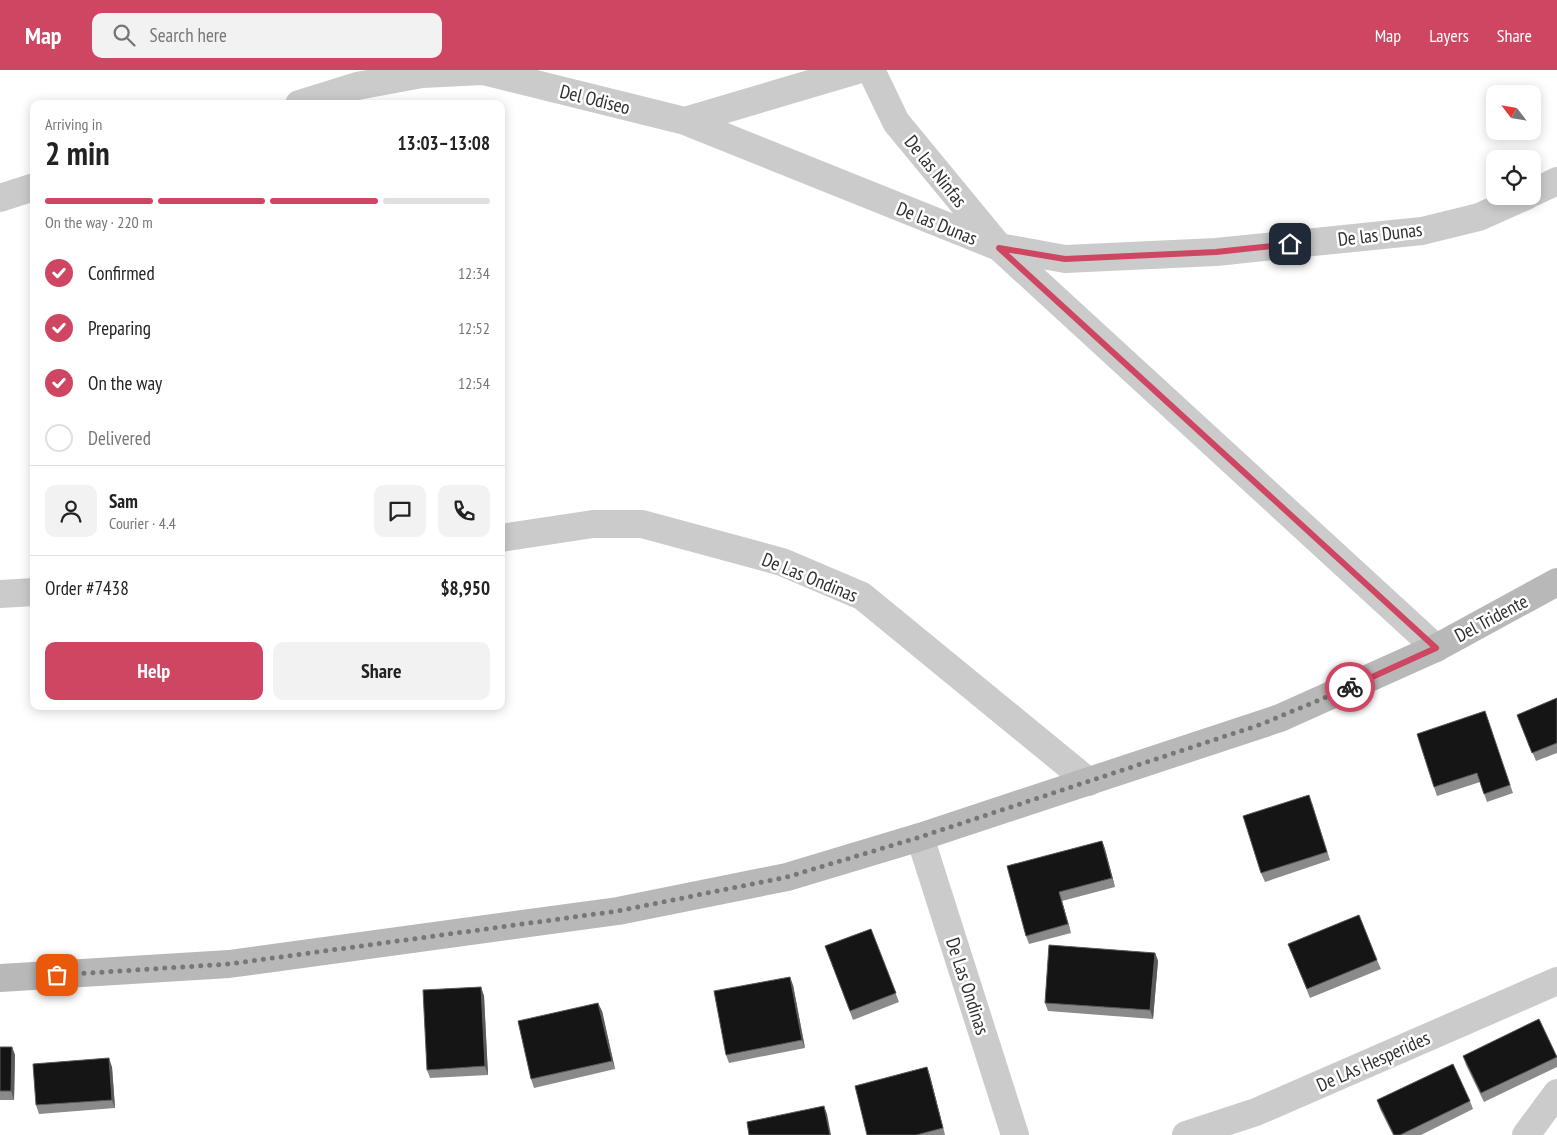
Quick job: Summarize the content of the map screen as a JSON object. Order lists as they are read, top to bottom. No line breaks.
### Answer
{"streets":{"main road":["Del Tridente"],"street":["Del Odiseo","De las Ninfas","De las Dunas","De Las Ondinas","De LAs Hesperides"]},"crossings":[["Del Odiseo","De las Dunas"],["De las Ninfas","De las Dunas"],["De las Ninfas","Del Tridente"],["De Las Ondinas","Del Tridente"]],"north":"top left","page":{"header":"Map","search":"Search here","nav":["Map","Layers","Share"],"heading":["2 min","Arriving in","13:03–13:08"],"panel":["Sam","Courier · 4.4","Order #7438","$8,950"],"bar":"On the way · 220 m","list":[["Confirmed","12:34"],["Preparing","12:52"],["On the way","12:54"],"Delivered"],"buttons":["Help","Share"]}}
